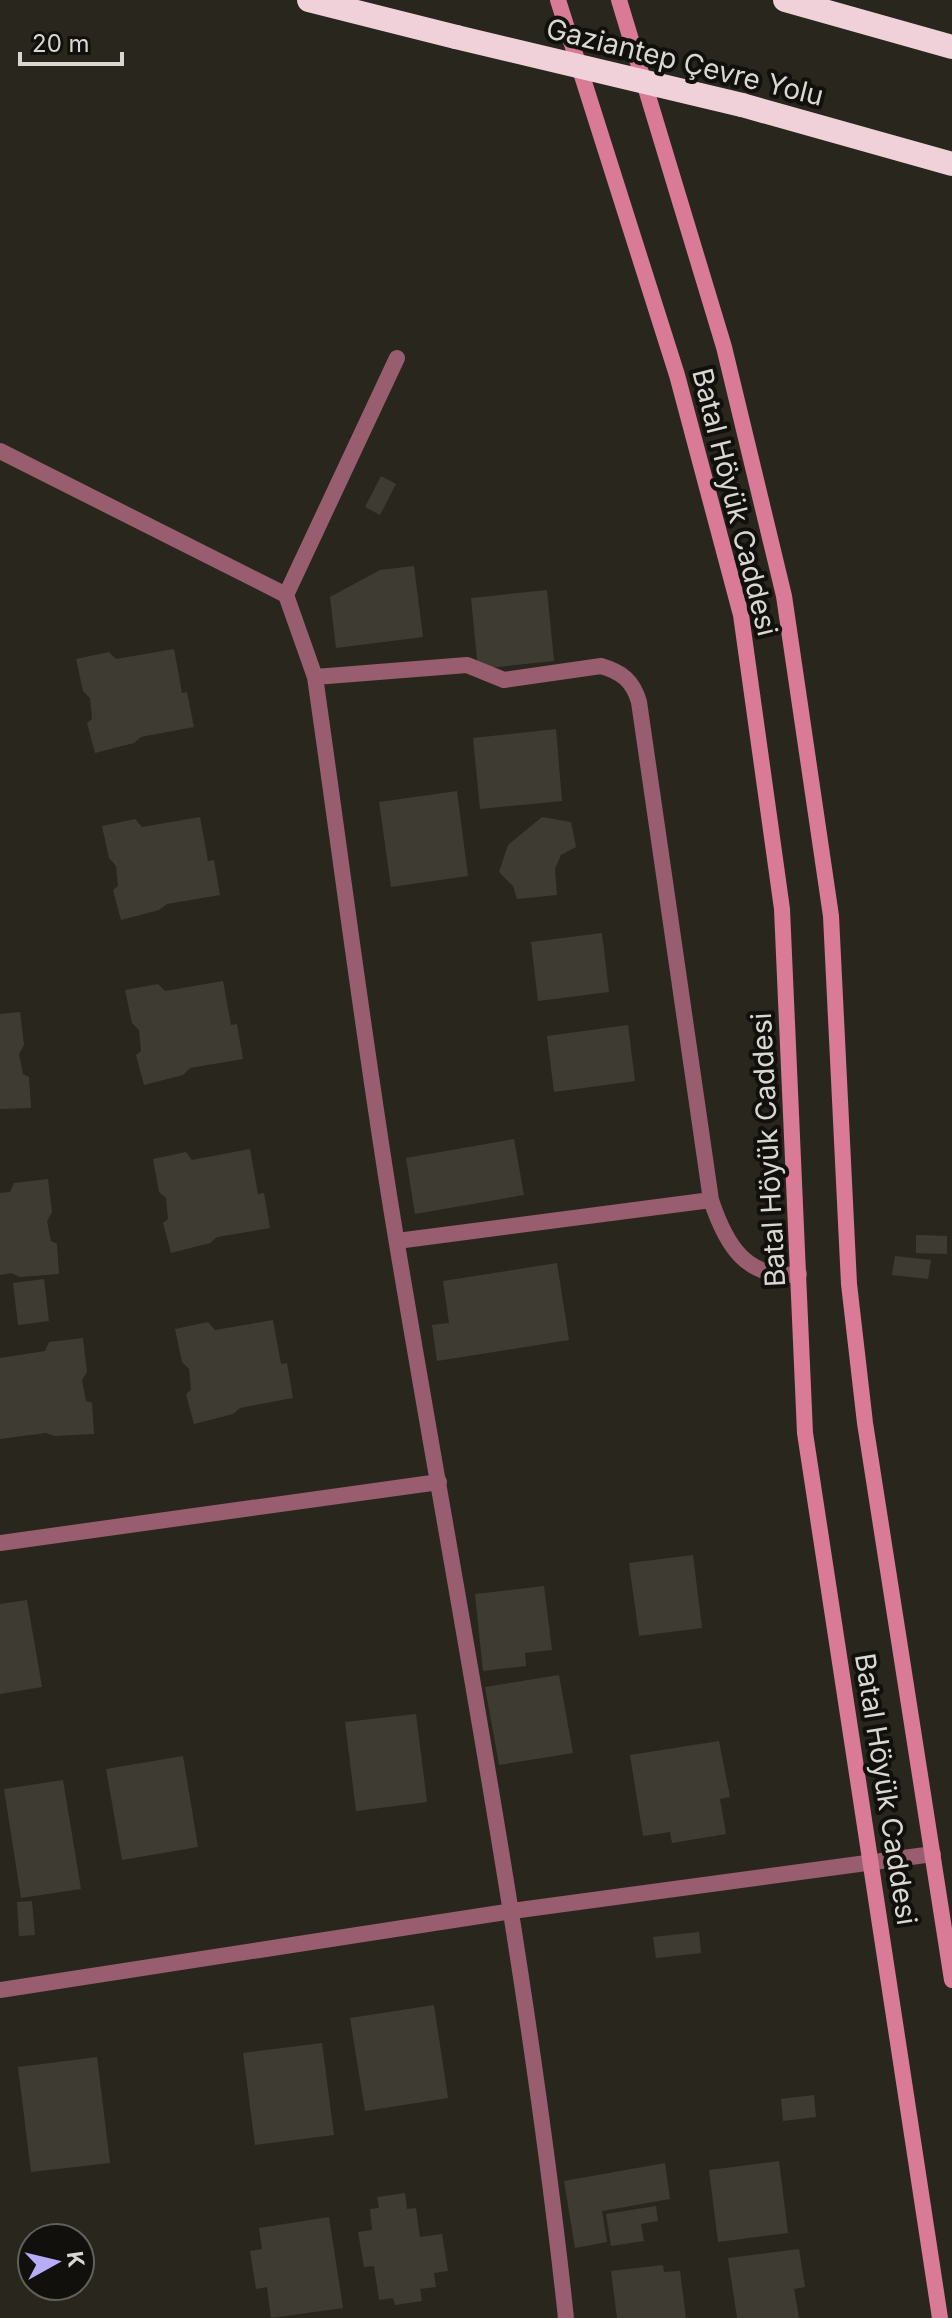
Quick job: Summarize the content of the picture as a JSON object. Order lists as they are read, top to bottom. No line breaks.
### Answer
{"streets":{"highway":["Gaziantep Çevre Yolu"],"main road":["Batal Höyük Caddesi"]},"scale_bar":"20 m","north":"right"}
